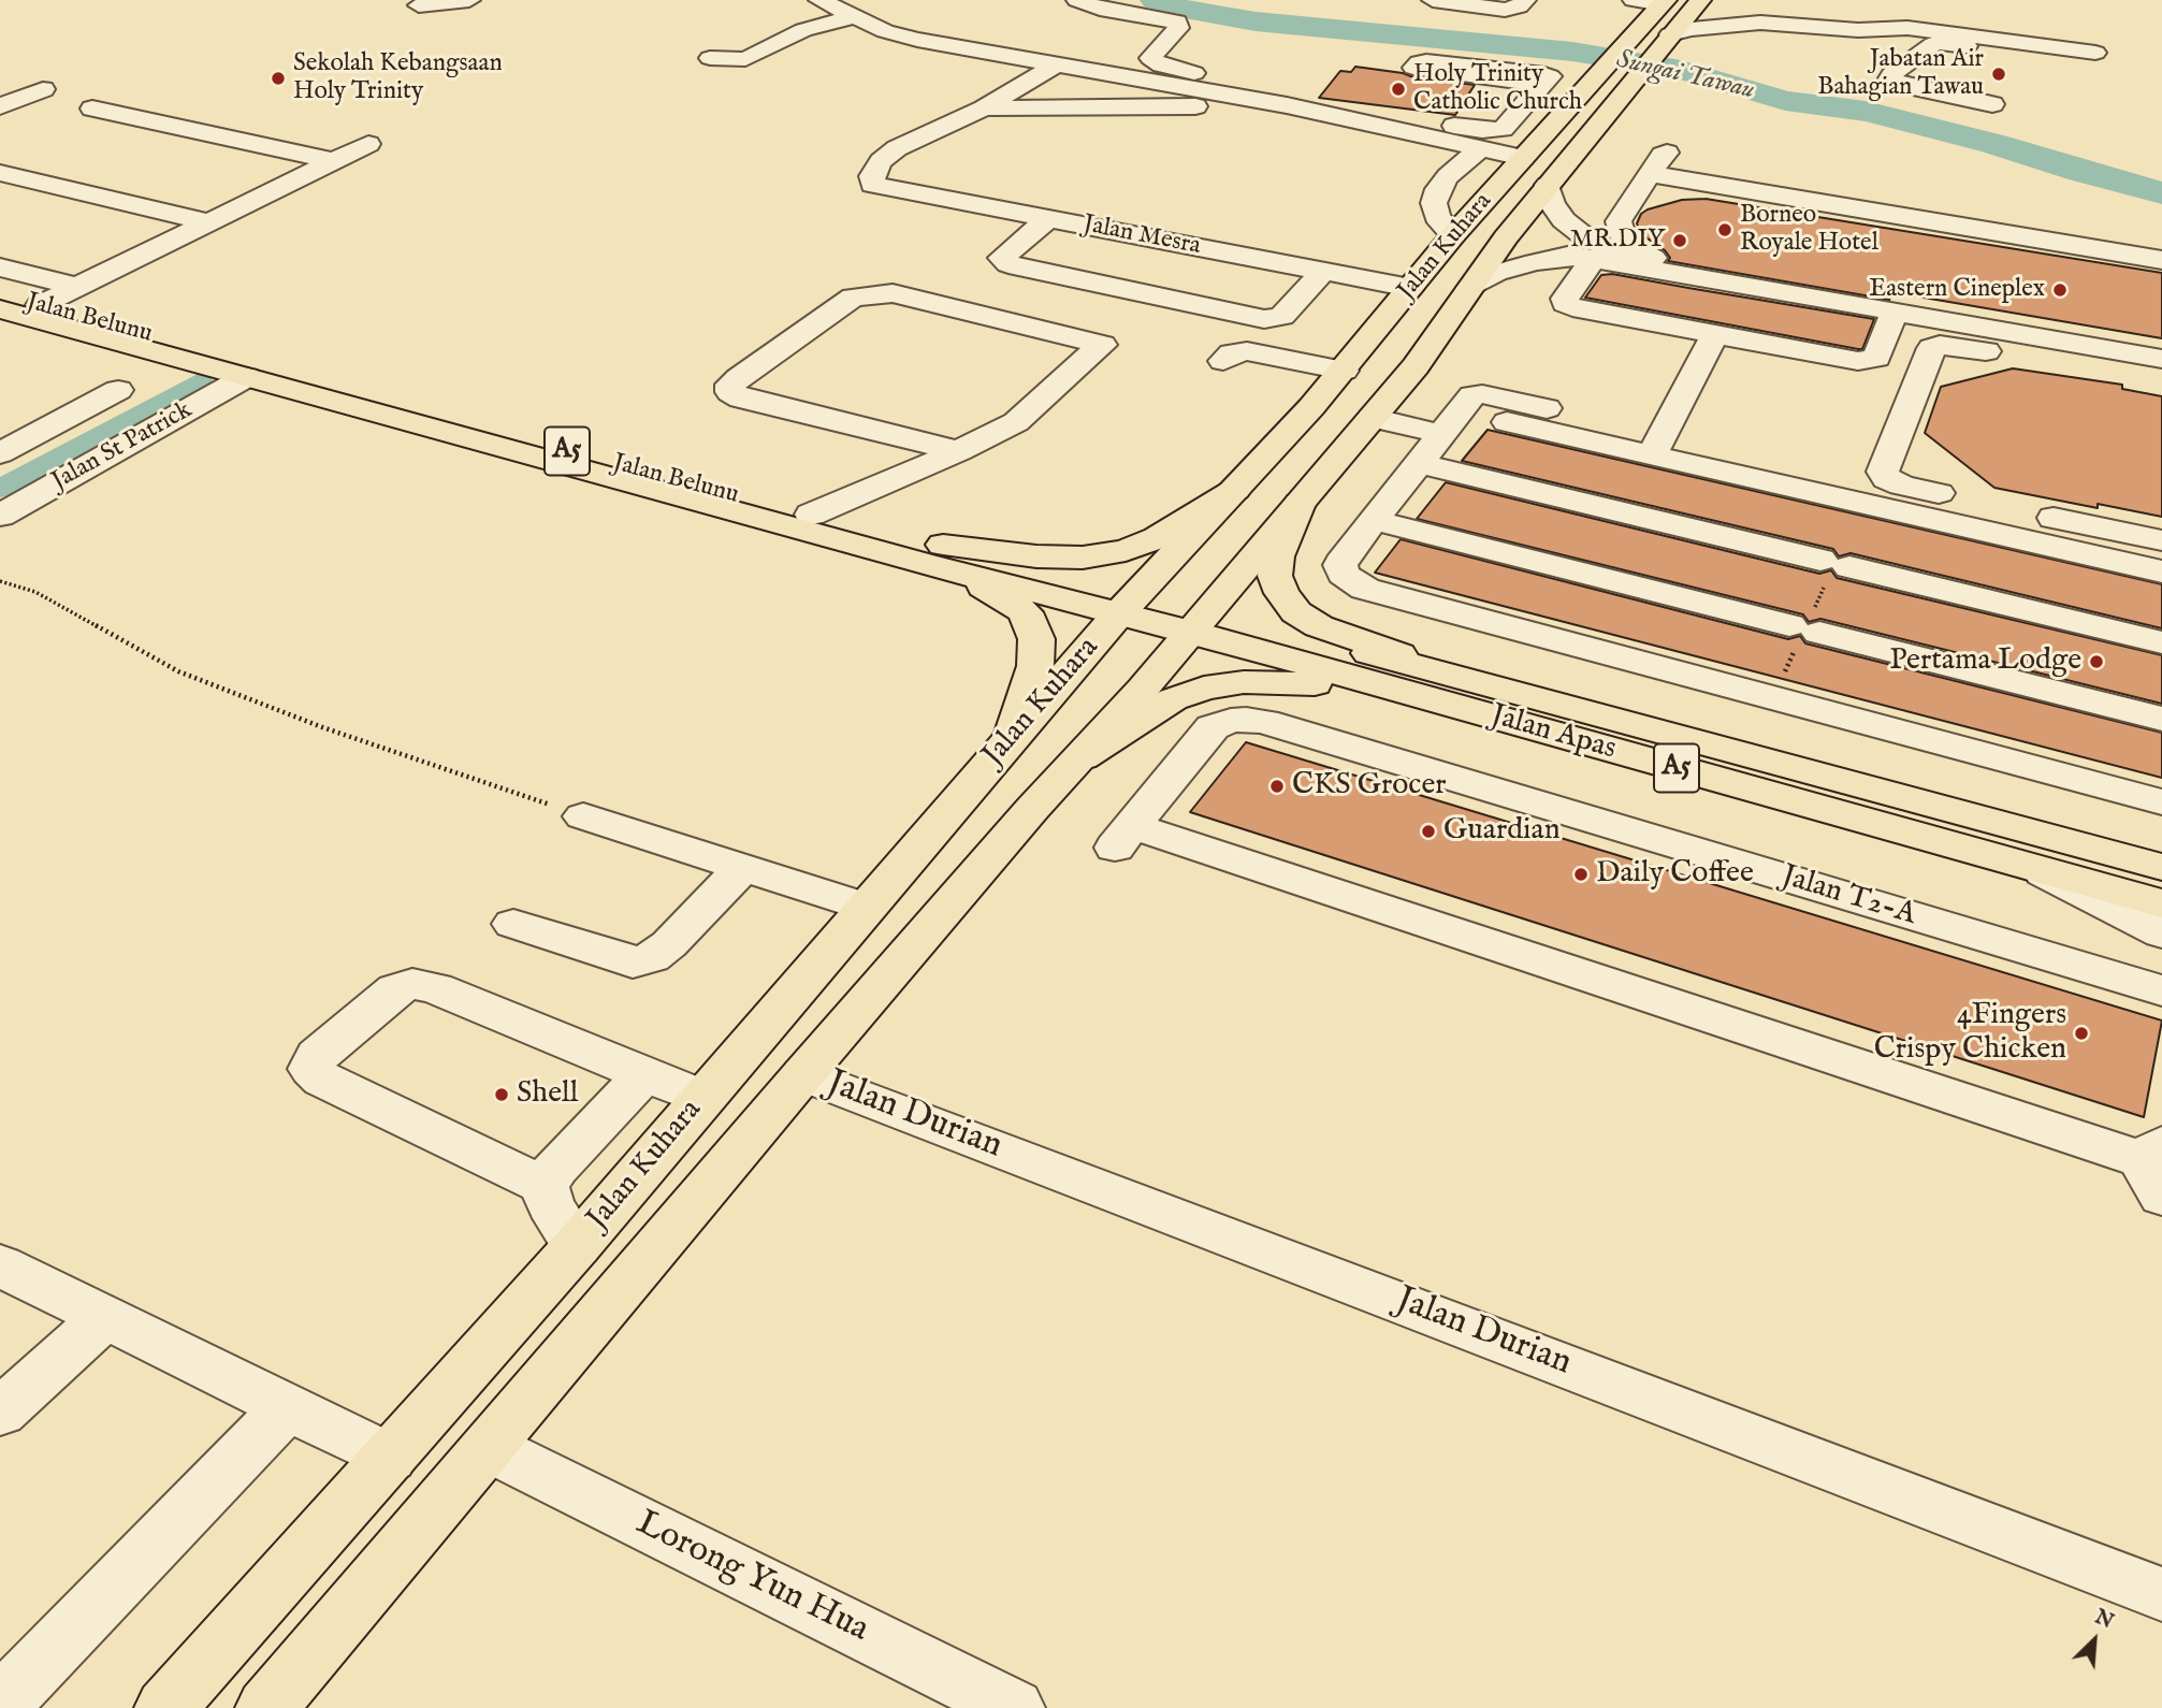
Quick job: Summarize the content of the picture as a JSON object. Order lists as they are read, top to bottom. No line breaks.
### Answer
{"streets":{"main road":["Jalan Kuhara","Jalan Belunu","A5","Jalan Apas"],"street":["Jalan Mesra","Jalan St Patrick","Jalan T2-A","Jalan Durian","Lorong Yun Hua"]},"crossings":[["Jalan Mesra","Jalan Kuhara"],["Jalan Kuhara","Jalan Belunu"],["Jalan Kuhara","Jalan Apas"],["Jalan Kuhara","Jalan Durian"],["Jalan Kuhara","Lorong Yun Hua"],["Jalan Belunu","Jalan St Patrick"],["Jalan Belunu","Jalan Apas"]],"water":["Sungai Tawau"],"places":["Jabatan Air Bahagian Tawau","Sekolah Kebangsaan Holy Trinity","Holy Trinity Catholic Church","Borneo Royale Hotel","MR.DIY","Eastern Cineplex","Pertama Lodge","CKS Grocer","Guardian","Daily Coffee","4Fingers Crispy Chicken","Shell"],"north":"top right"}
